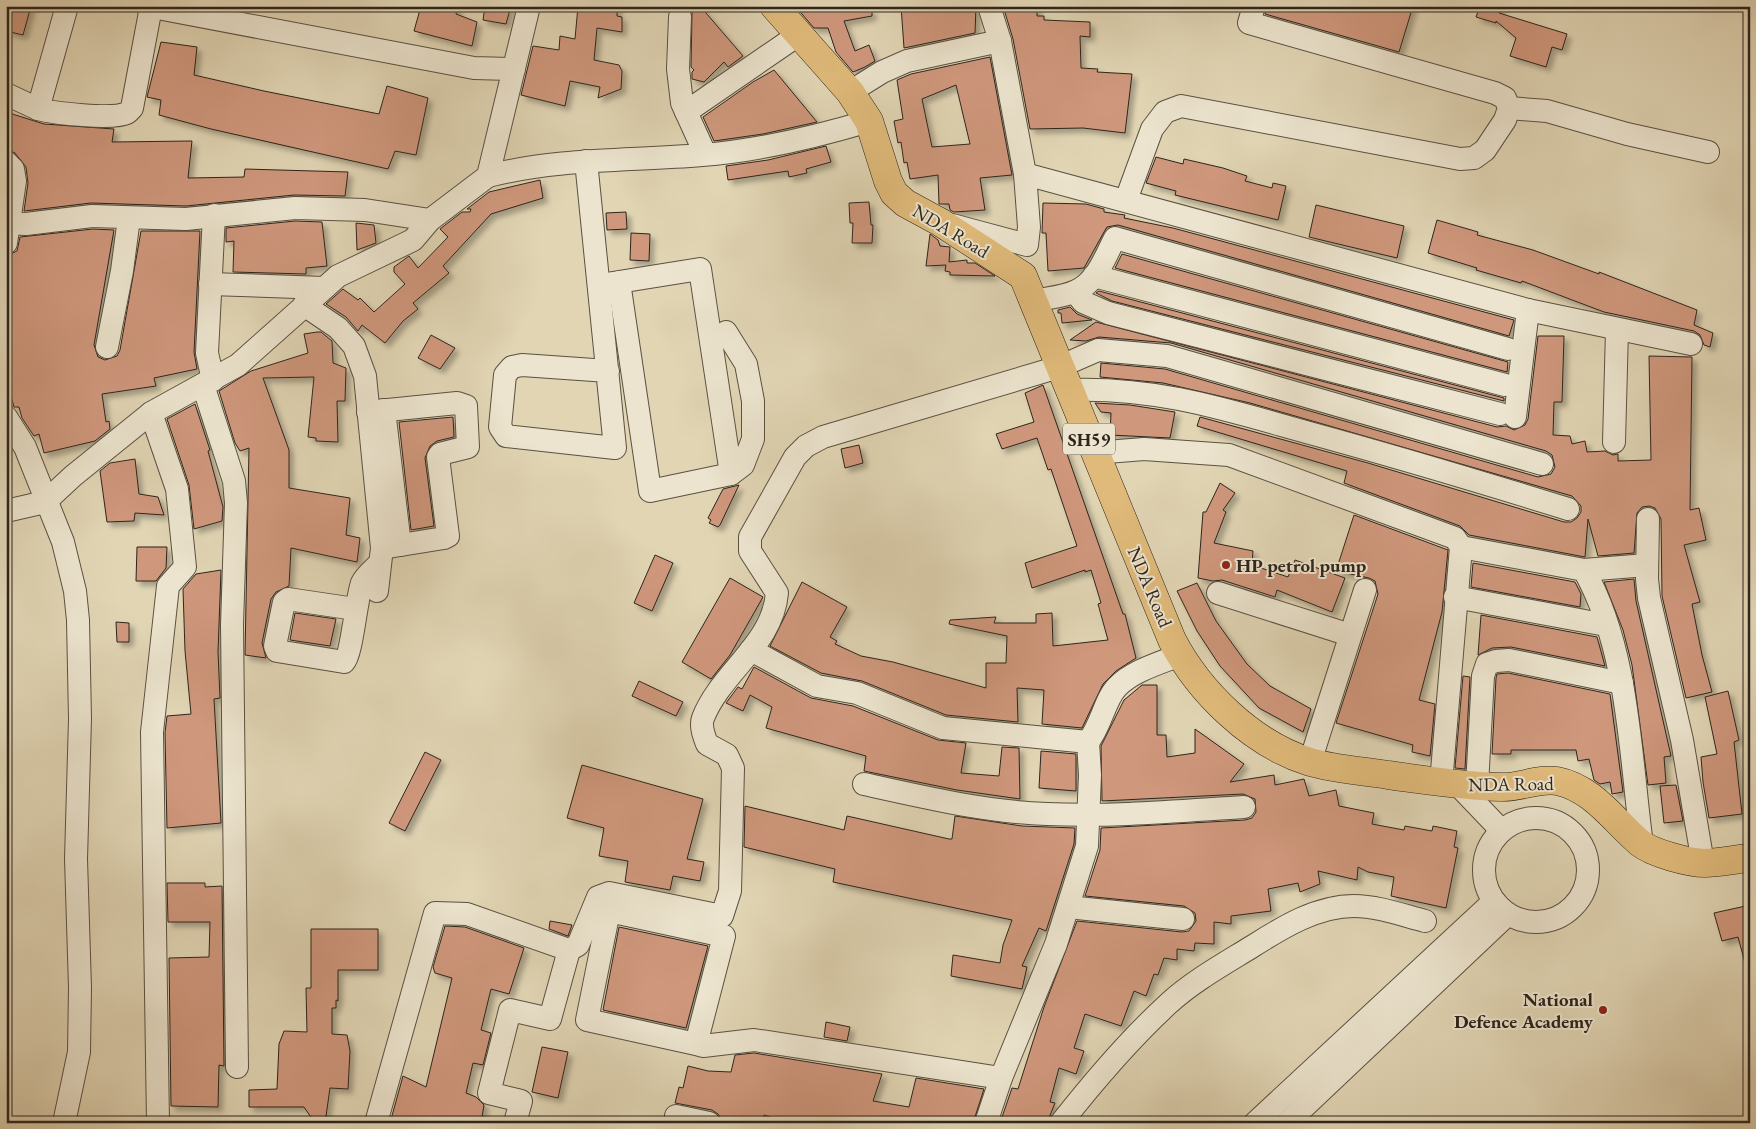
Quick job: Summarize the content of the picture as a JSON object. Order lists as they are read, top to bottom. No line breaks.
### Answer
{"streets":{"main road":["NDA Road","SH59"]},"places":["HP petrol pump","National Defence Academy"]}
